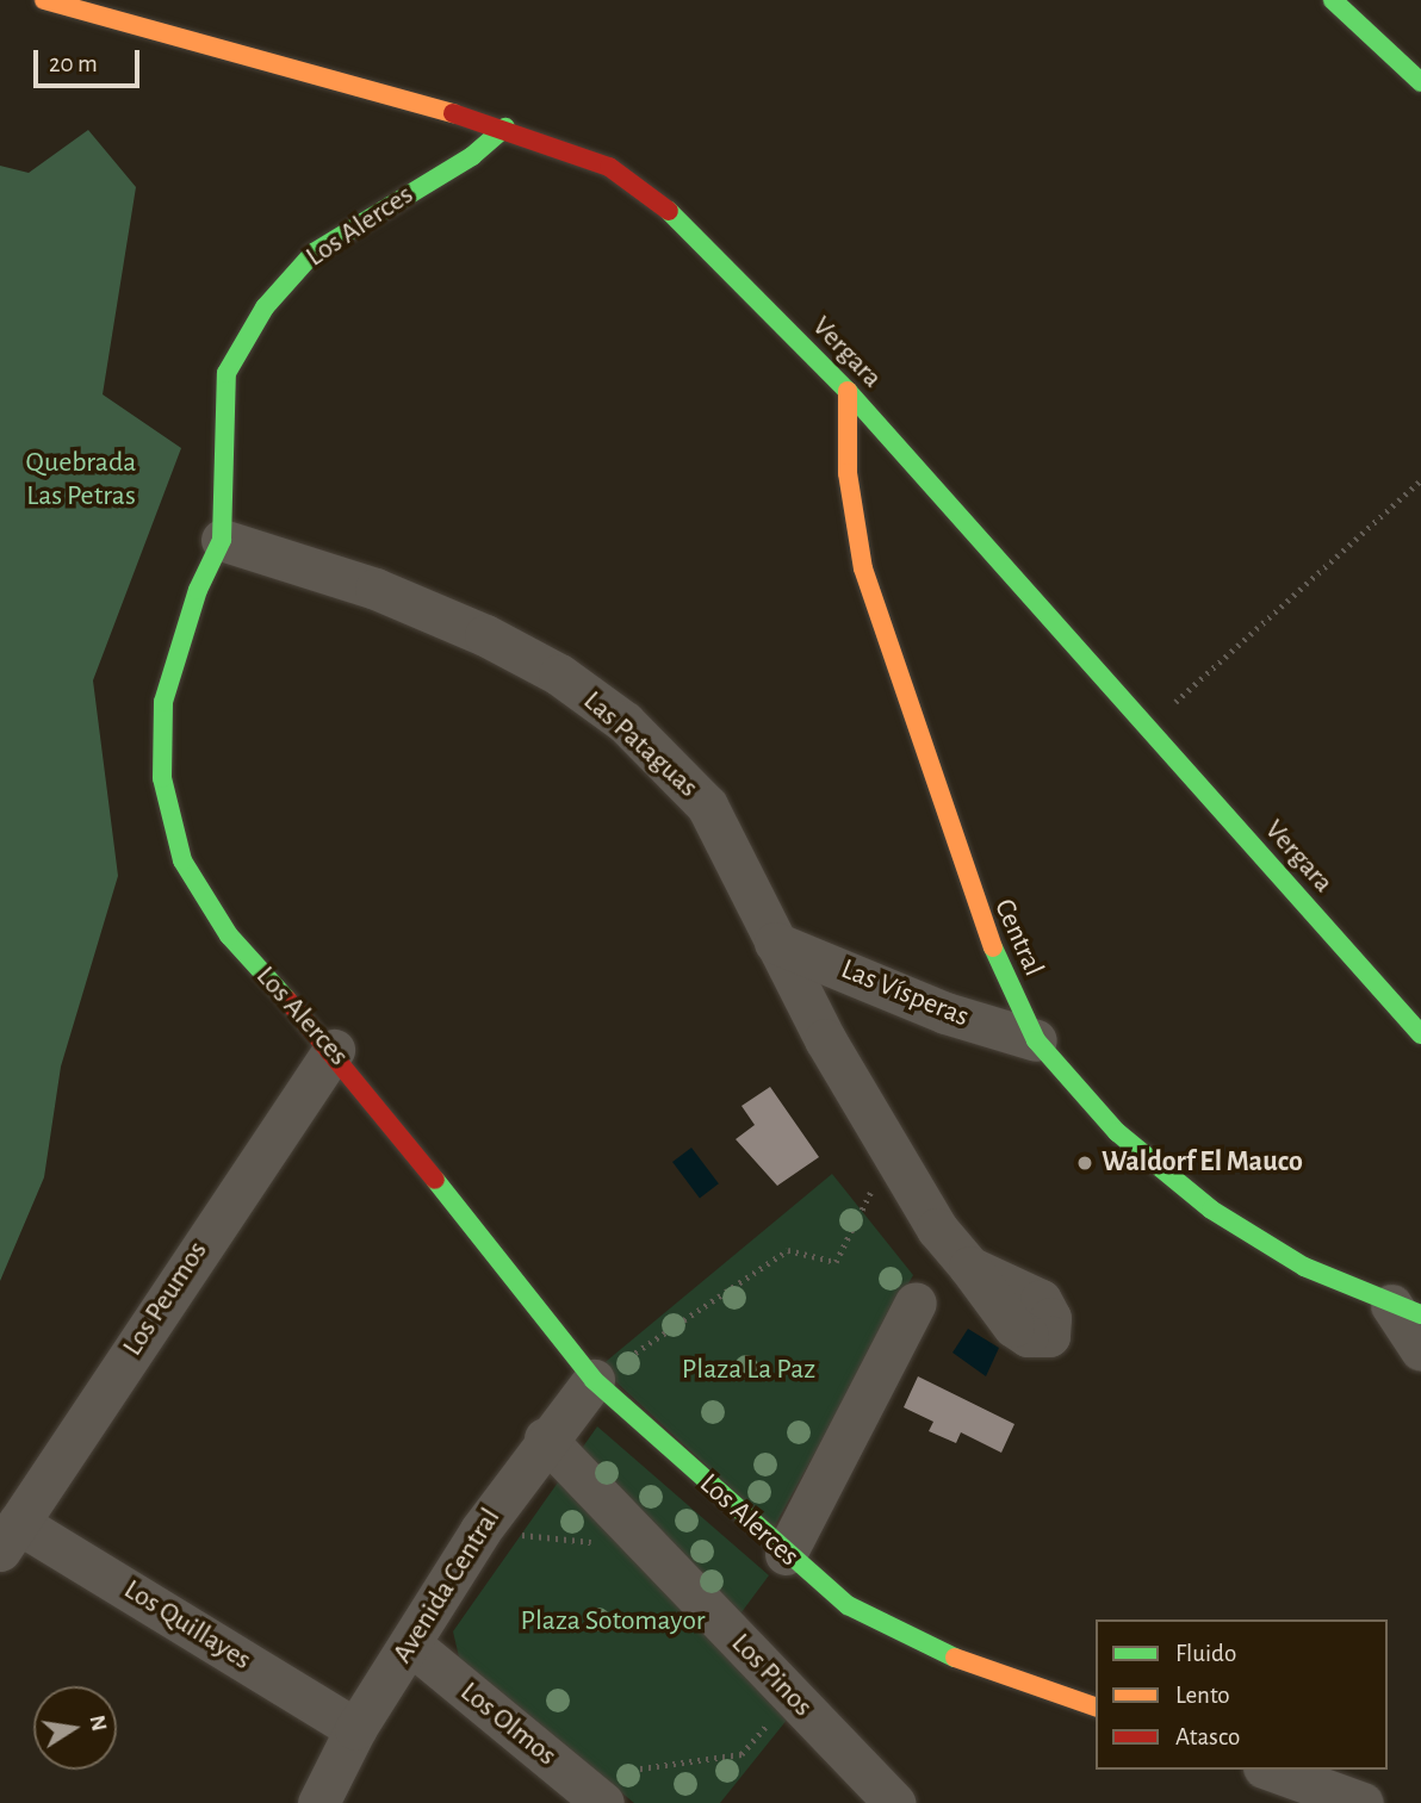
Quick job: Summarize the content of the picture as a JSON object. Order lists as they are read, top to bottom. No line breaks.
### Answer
{"streets":{"street":["Los Alerces","Vergara","Las Pataguas","Central","Las Vísperas","Los Peumos","Avenida Central","Los Quillayes","Los Pinos","Los Olmos"]},"crossings":[["Los Alerces","Vergara"],["Los Alerces","Las Pataguas"],["Los Alerces","Los Peumos"],["Los Alerces","Avenida Central"],["Vergara","Central"],["Las Pataguas","Las Vísperas"],["Central","Las Vísperas"],["Los Peumos","Los Quillayes"],["Avenida Central","Los Quillayes"],["Avenida Central","Los Pinos"],["Avenida Central","Los Olmos"]],"parks":["Quebrada Las Petras","Plaza La Paz","Plaza Sotomayor"],"places":["Waldorf El Mauco"],"legend":["Fluido","Lento","Atasco"],"scale_bar":"20 m","north":"right"}
